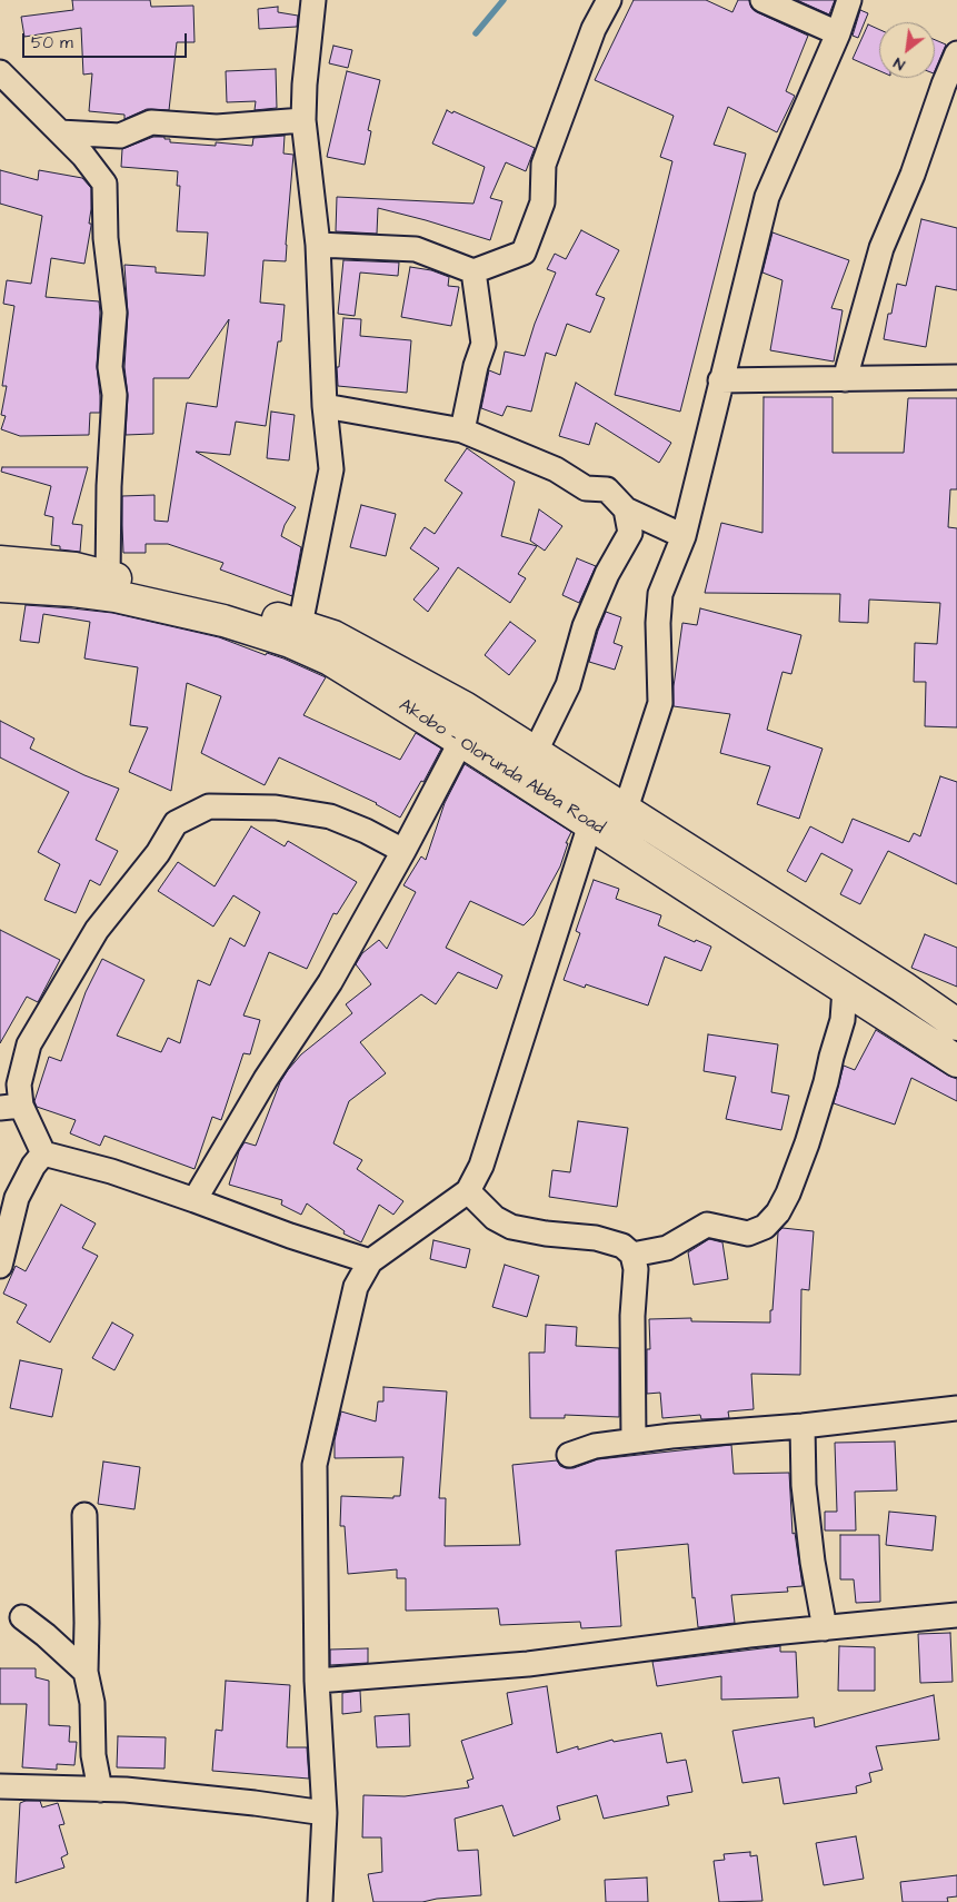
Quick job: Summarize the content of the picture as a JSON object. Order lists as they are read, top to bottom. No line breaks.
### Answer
{"streets":{"main road":["Akobo - Olorunda Abba Road"]},"scale_bar":"50 m","north":"bottom left"}
